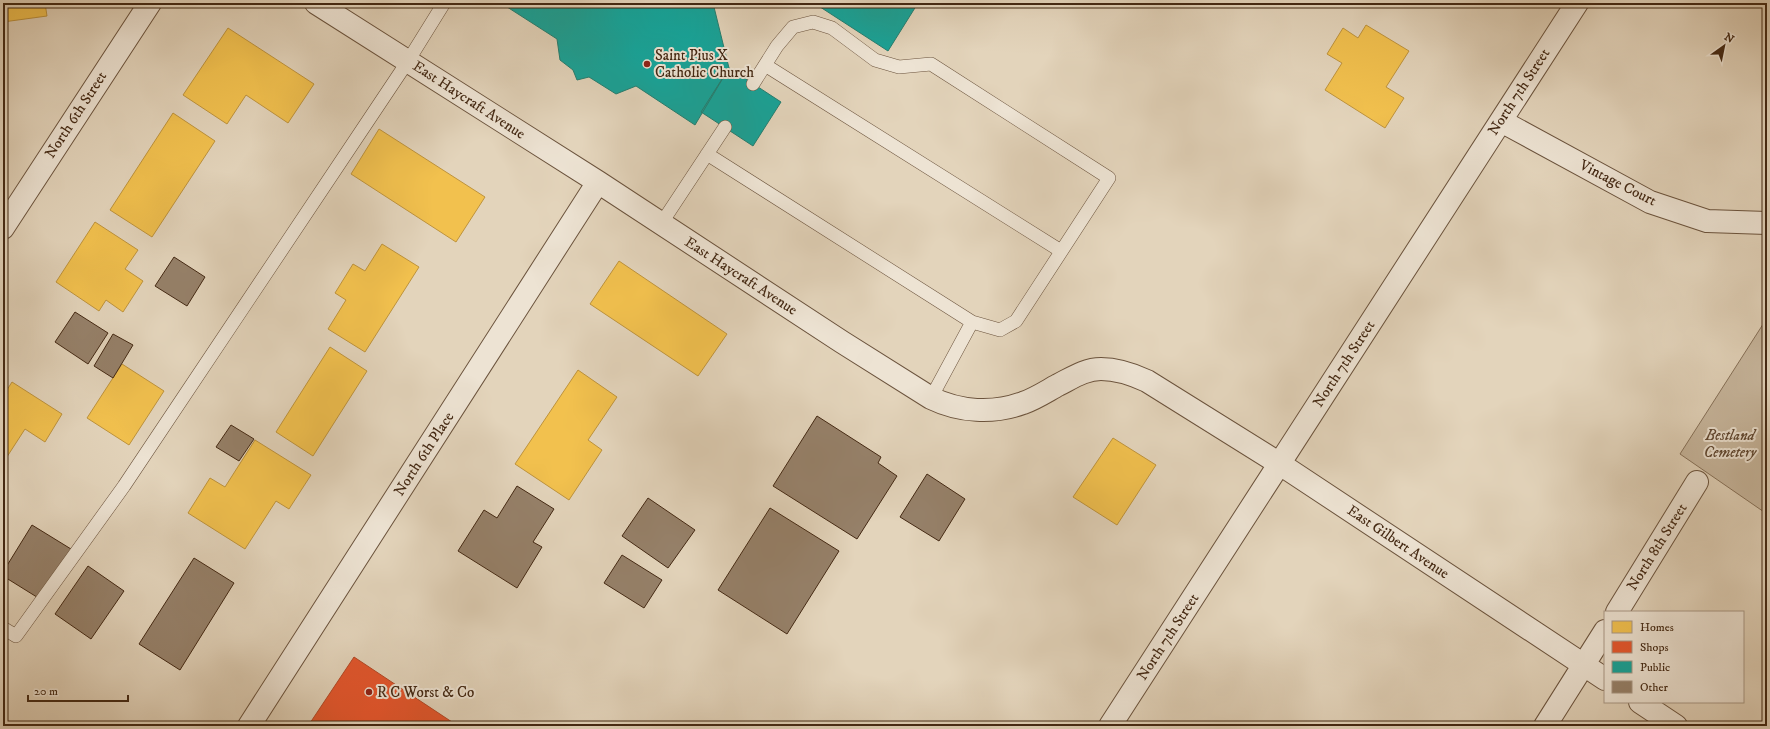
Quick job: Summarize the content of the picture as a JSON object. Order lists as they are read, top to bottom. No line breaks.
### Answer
{"streets":{"street":["North 7th Street","East Haycraft Avenue","North 6th Street","Vintage Court","North 6th Place","East Gilbert Avenue","North 8th Street"]},"crossings":[["North 7th Street","Vintage Court"],["North 7th Street","East Gilbert Avenue"],["East Haycraft Avenue","North 6th Place"],["East Haycraft Avenue","East Gilbert Avenue"]],"parks":["Bestland Cemetery"],"places":["Saint Pius X Catholic Church","R C Worst & Co"],"legend":["Homes","Shops","Public","Other"],"scale_bar":"20 m","north":"top right"}
